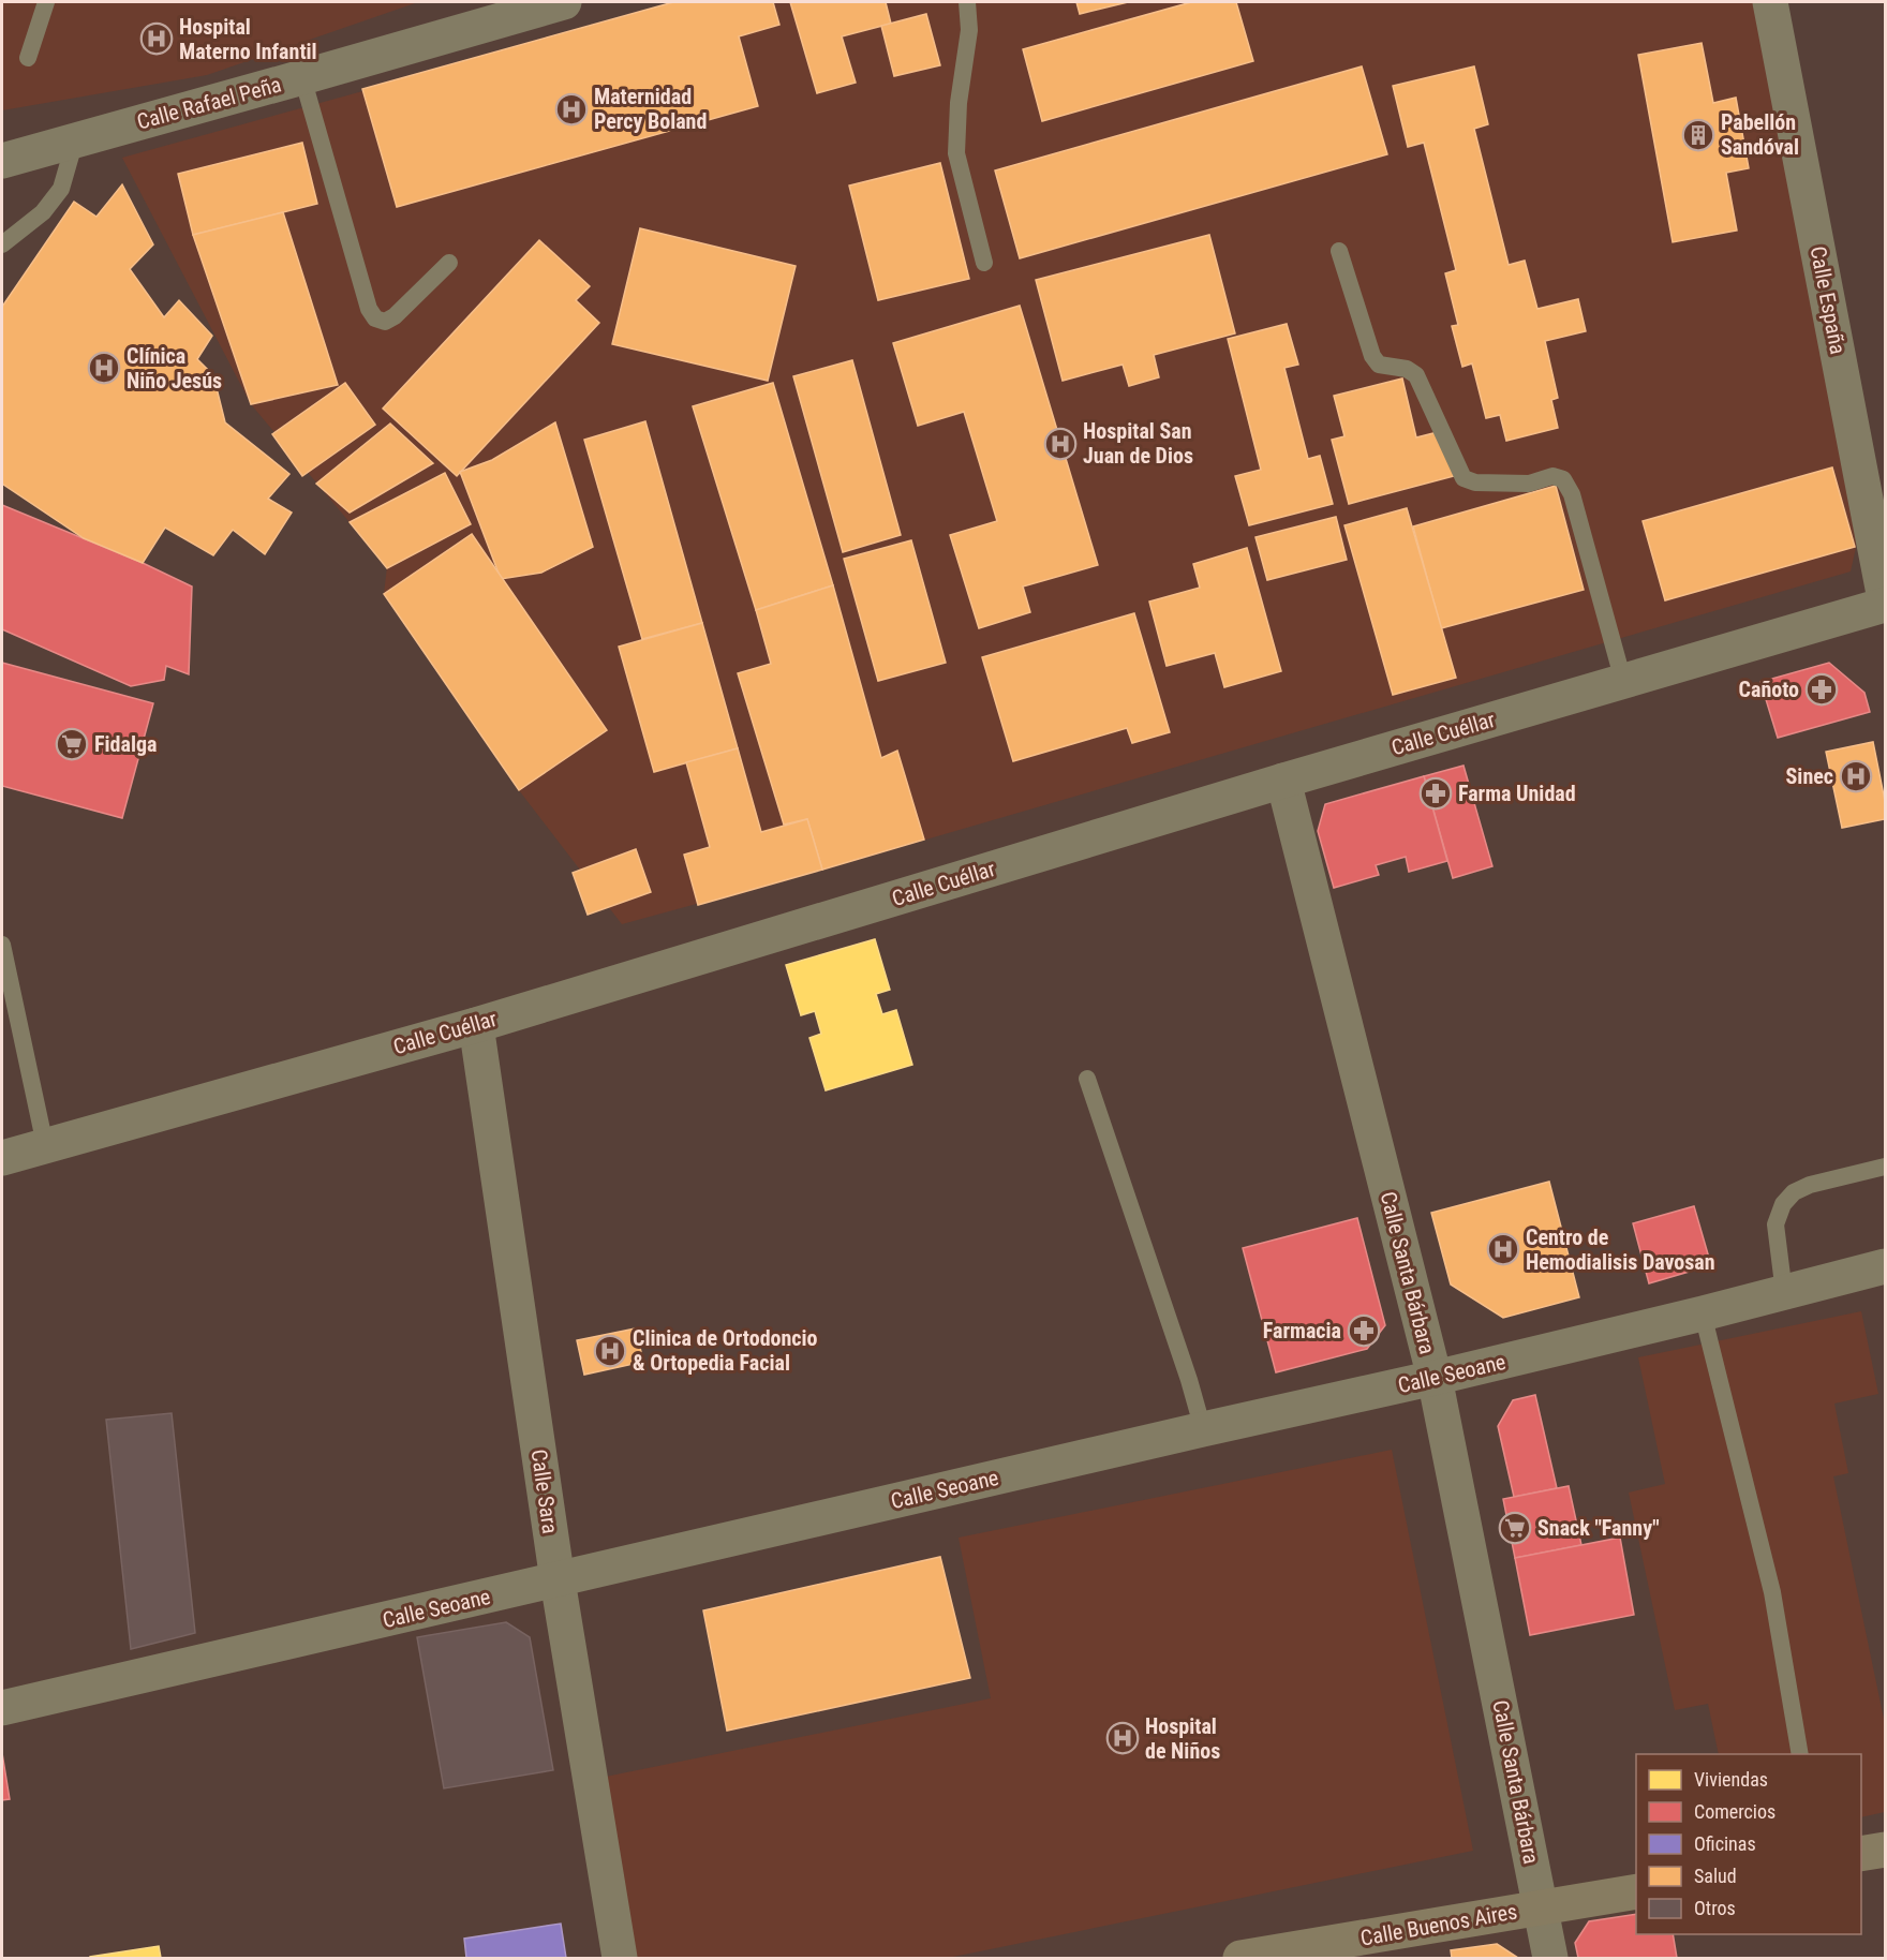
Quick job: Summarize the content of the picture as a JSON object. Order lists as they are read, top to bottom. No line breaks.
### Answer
{"streets":{"street":["Calle Rafael Peña","Calle España","Calle Cuéllar","Calle Santa Bárbara","Calle Seoane","Calle Sara","Calle Buenos Aires"]},"crossings":[["Calle Cuéllar","Calle Santa Bárbara"],["Calle Cuéllar","Calle Sara"],["Calle Santa Bárbara","Calle Seoane"],["Calle Santa Bárbara","Calle Buenos Aires"],["Calle Seoane","Calle Sara"]],"places":{"hospital":["Hospital Materno Infantil","Maternidad Percy Boland","Clínica Niño Jesús","Hospital San Juan de Dios","Sinec","Centro de Hemodialisis Davosan","Clinica de Ortodoncio & Ortopedia Facial","Hospital de Niños"],"building":["Pabellón Sandóval"],"pharmacy":["Cañoto","Farma Unidad","Farmacia"],"supermarket":["Fidalga","Snack \"Fanny\""]},"legend":["Viviendas","Comercios","Oficinas","Salud","Otros"]}
